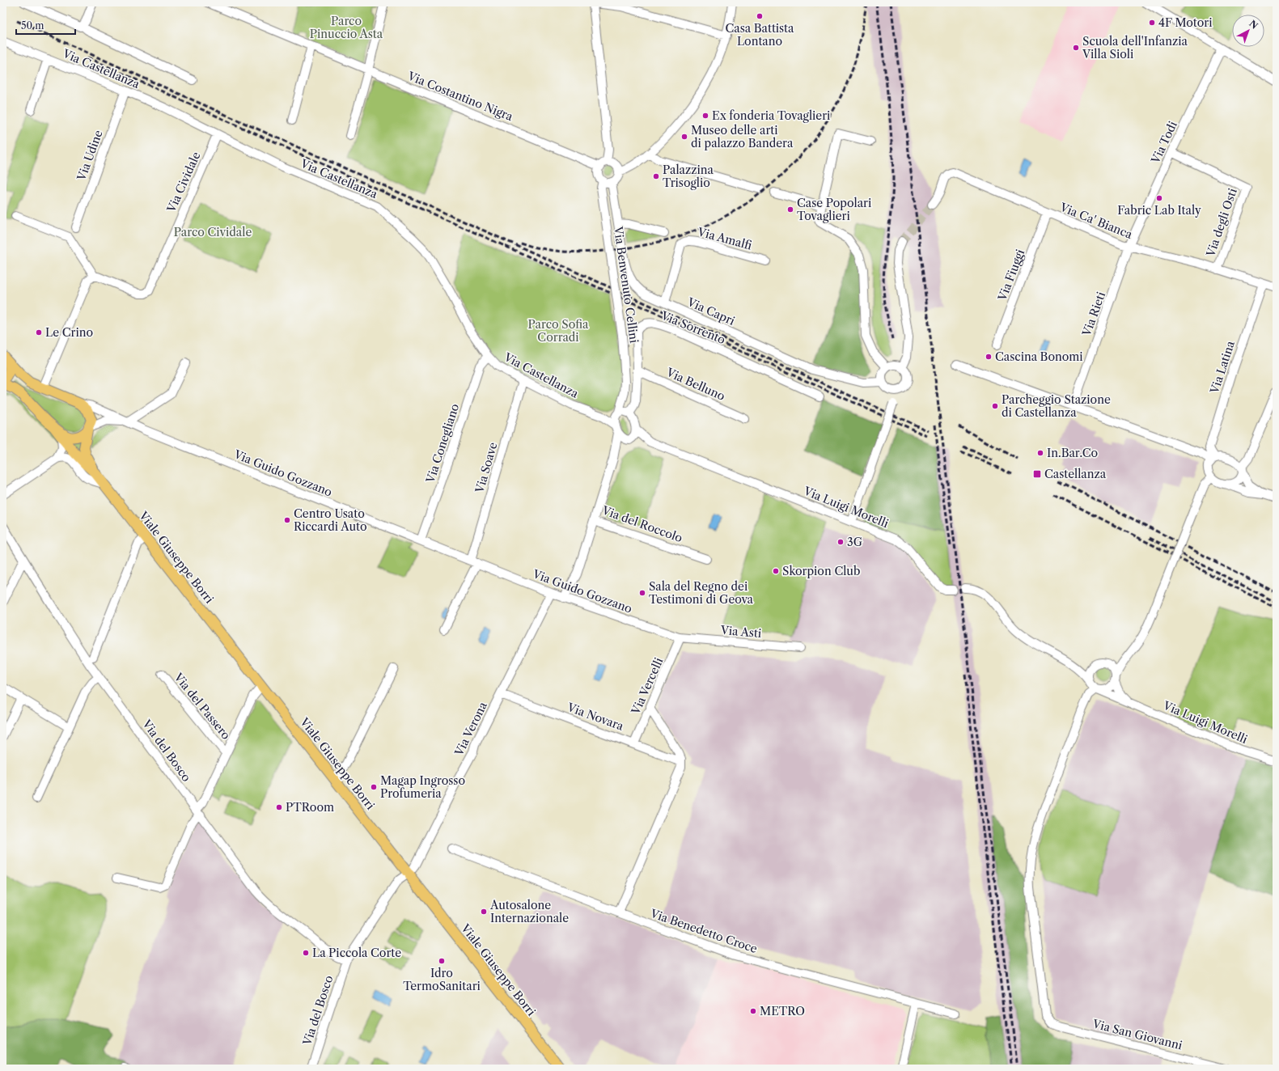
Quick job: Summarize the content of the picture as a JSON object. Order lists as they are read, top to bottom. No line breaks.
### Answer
{"streets":{"main road":["Viale Giuseppe Borri"],"street":["Via Castellanza","Via Costantino Nigra","Via Todi","Via Udine","Via Cividale","Via Ca' Bianca","Via degli Osti","Via Amalfi","Via Fiuggi","Via Benvenuto Cellini","Via Capri","Via Rieti","Via Sorrento","Via Latina","Via Belluno","Via Conegliano","Via Soave","Via Guido Gozzano","Via Luigi Morelli","Via del Roccolo","Via Asti","Via Vercelli","Via del Passero","Via Novara","Via Verona","Via del Bosco","Via Benedetto Croce","Via San Giovanni"]},"crossings":[["Via Castellanza","Via Udine"],["Via Castellanza","Via Cividale"],["Via Castellanza","Via Benvenuto Cellini"],["Via Castellanza","Via Sorrento"],["Via Castellanza","Via Conegliano"],["Via Castellanza","Via Soave"],["Via Castellanza","Via del Roccolo"],["Via Costantino Nigra","Via Benvenuto Cellini"],["Via Costantino Nigra","Via Capri"],["Via Todi","Via Ca' Bianca"],["Via Todi","Via degli Osti"],["Via Todi","Via Rieti"],["Via Ca' Bianca","Via degli Osti"],["Via Ca' Bianca","Via Fiuggi"],["Via Ca' Bianca","Via Rieti"],["Via Ca' Bianca","Via Latina"],["Via Amalfi","Via Capri"],["Via Benvenuto Cellini","Via Capri"],["Via Benvenuto Cellini","Via Sorrento"],["Via Benvenuto Cellini","Via del Roccolo"],["Via Sorrento","Via Belluno"],["Via Sorrento","Via del Roccolo"],["Via Conegliano","Via Guido Gozzano"],["Via Soave","Via Guido Gozzano"],["Via Guido Gozzano","Via Asti"],["Via Guido Gozzano","Via Vercelli"],["Via Guido Gozzano","Via Verona"],["Via Luigi Morelli","Via San Giovanni"],["Viale Giuseppe Borri","Via del Passero"],["Viale Giuseppe Borri","Via Verona"],["Viale Giuseppe Borri","Via del Bosco"],["Via Asti","Via Vercelli"],["Via Vercelli","Via Novara"],["Via del Passero","Via del Bosco"],["Via Novara","Via Verona"],["Via Verona","Via del Bosco"]],"parks":["Parco Pinuccio Asta","Parco Cividale","Parco Sofia Corradi"],"places":{"other":["Casa Battista Lontano","4F Motori","Scuola dell'Infanzia Villa Sioli","Ex fonderia Tovaglieri","Museo delle arti di palazzo Bandera","Palazzina Trisoglio","Fabric Lab Italy","Case Popolari Tovaglieri","Le Crino","Cascina Bonomi","Parcheggio Stazione di Castellanza","In.Bar.Co","Centro Usato Riccardi Auto","3G","Skorpion Club","Sala del Regno dei Testimoni di Geova","Magap Ingrosso Profumeria","PTRoom","Autosalone Internazionale","La Piccola Corte","Idro TermoSanitari","METRO"],"transit":["Castellanza"]},"scale_bar":"50 m","north":"top right"}
